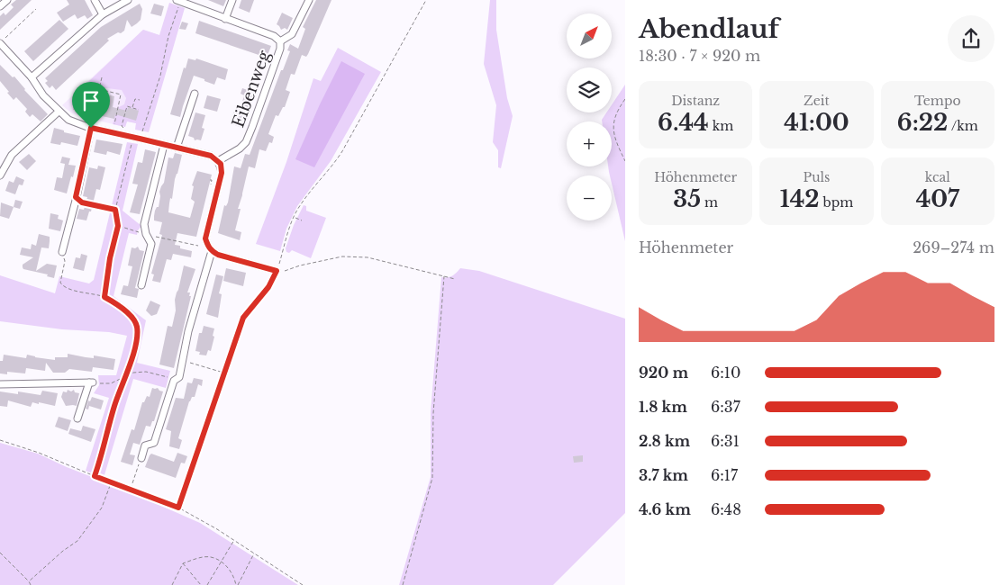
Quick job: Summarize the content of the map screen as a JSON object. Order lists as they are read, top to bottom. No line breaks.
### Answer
{"streets":{"street":["Eibenweg"]},"north":"top right","page":{"heading":["Abendlauf","18:30 · 7 × 920 m"],"map_buttons":["+","−"],"stats":[["Distanz","6.44 km"],["Zeit","41:00"],["Tempo","6:22 /km"],["Höhenmeter","35 m"],["Puls","142 bpm"],["kcal","407"]],"chart":["Höhenmeter","269–274 m"],"list":[{"name":"920 m","note":"6:10"},{"name":"1.8 km","note":"6:37"},{"name":"2.8 km","note":"6:31"},{"name":"3.7 km","note":"6:17"},{"name":"4.6 km","note":"6:48"}]}}
